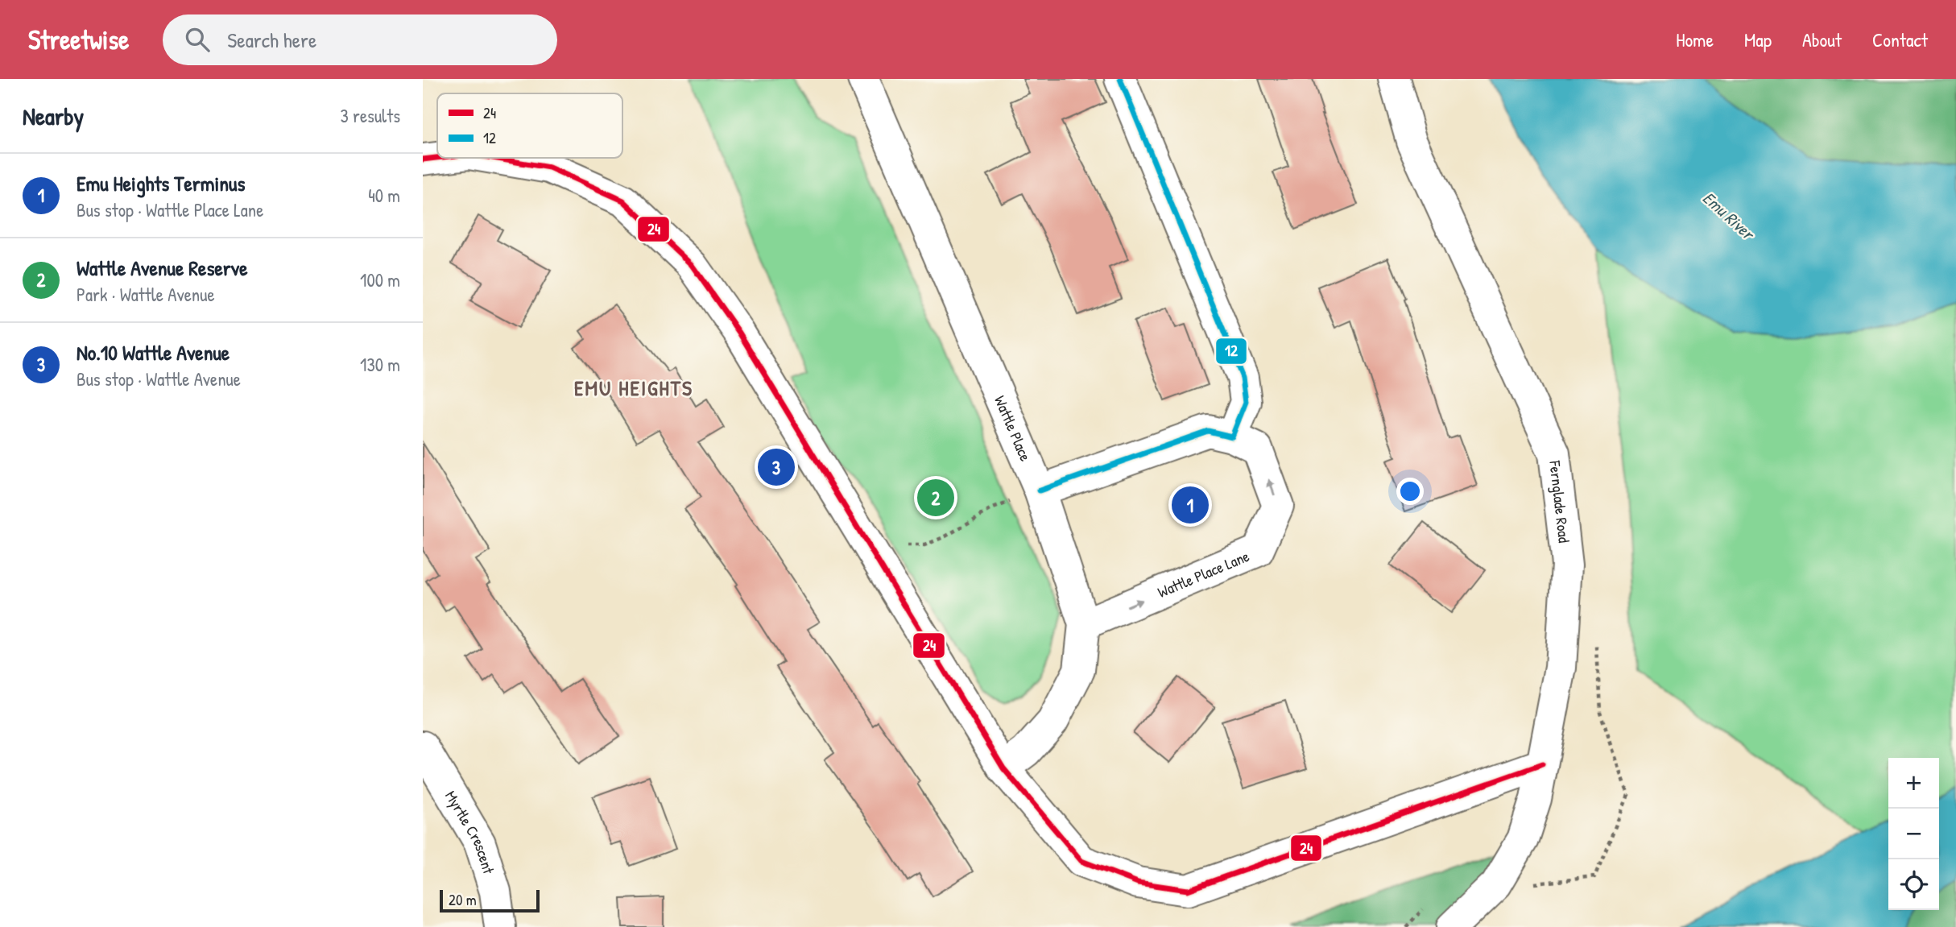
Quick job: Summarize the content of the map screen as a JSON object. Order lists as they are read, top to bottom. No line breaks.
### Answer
{"streets":{"street":["Wattle Place","Fernglade Road","Wattle Place Lane","Myrtle Crescent"]},"crossings":[["Wattle Place","Wattle Place Lane"]],"districts":["EMU HEIGHTS"],"water":["Emu River"],"lines":["transit line 12","transit line 24"],"legend":["24","12"],"scale_bar":"20 m","page":{"header":"Streetwise","search":"Search here","nav":["Home","Map","About","Contact"],"heading":["Nearby","3 results"],"list":[{"mark":"1","name":"Emu Heights Terminus","note":"Bus stop · Wattle Place Lane","value":"40 m"},{"mark":"2","name":"Wattle Avenue Reserve","note":"Park · Wattle Avenue","value":"100 m"},{"mark":"3","name":"No.10 Wattle Avenue","note":"Bus stop · Wattle Avenue","value":"130 m"}],"pins":["3","2","1"],"map_buttons":["+","−"],"scale":"20 m"}}
